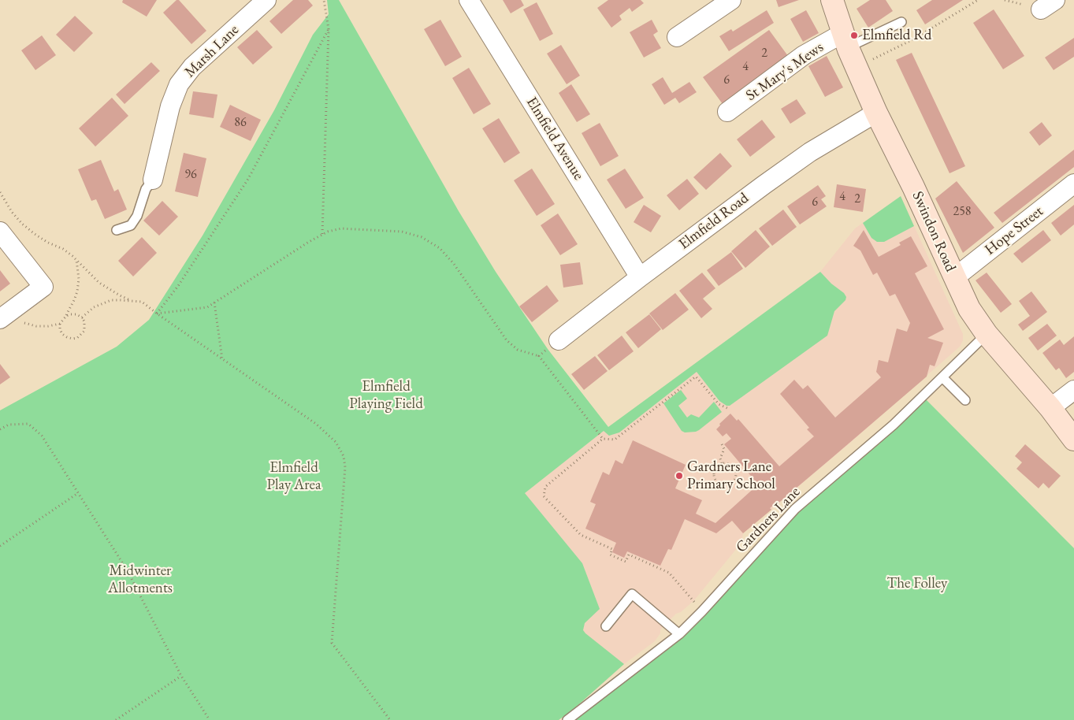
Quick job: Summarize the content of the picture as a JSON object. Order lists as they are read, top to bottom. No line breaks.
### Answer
{"streets":{"street":["Marsh Lane","St Mary's Mews","Elmfield Avenue","Elmfield Road","Hope Street","Swindon Road"],"lane":["Gardners Lane"]},"crossings":[["St Mary's Mews","Swindon Road"],["Elmfield Avenue","Elmfield Road"],["Elmfield Road","Swindon Road"],["Hope Street","Swindon Road"],["Swindon Road","Gardners Lane"]],"parks":["Elmfield Playing Field","Elmfield Play Area","Midwinter Allotments","The Folley"],"places":["Elmfield Rd","Gardners Lane Primary School"],"house_numbers":["2","4","6","86","96","4","2","6","258"]}
